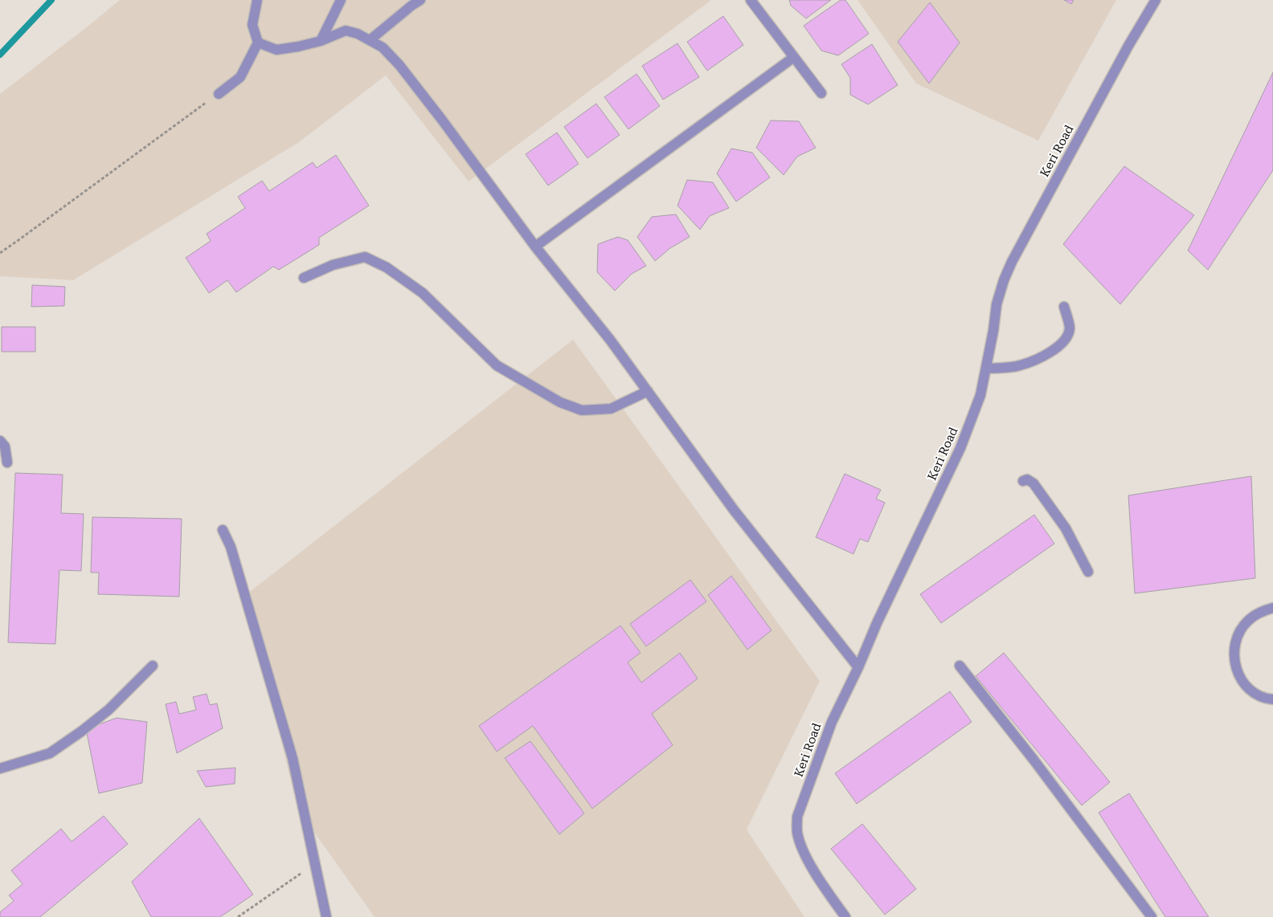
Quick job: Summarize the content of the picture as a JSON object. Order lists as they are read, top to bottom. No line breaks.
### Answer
{"streets":{"street":["Keri Road"]}}
